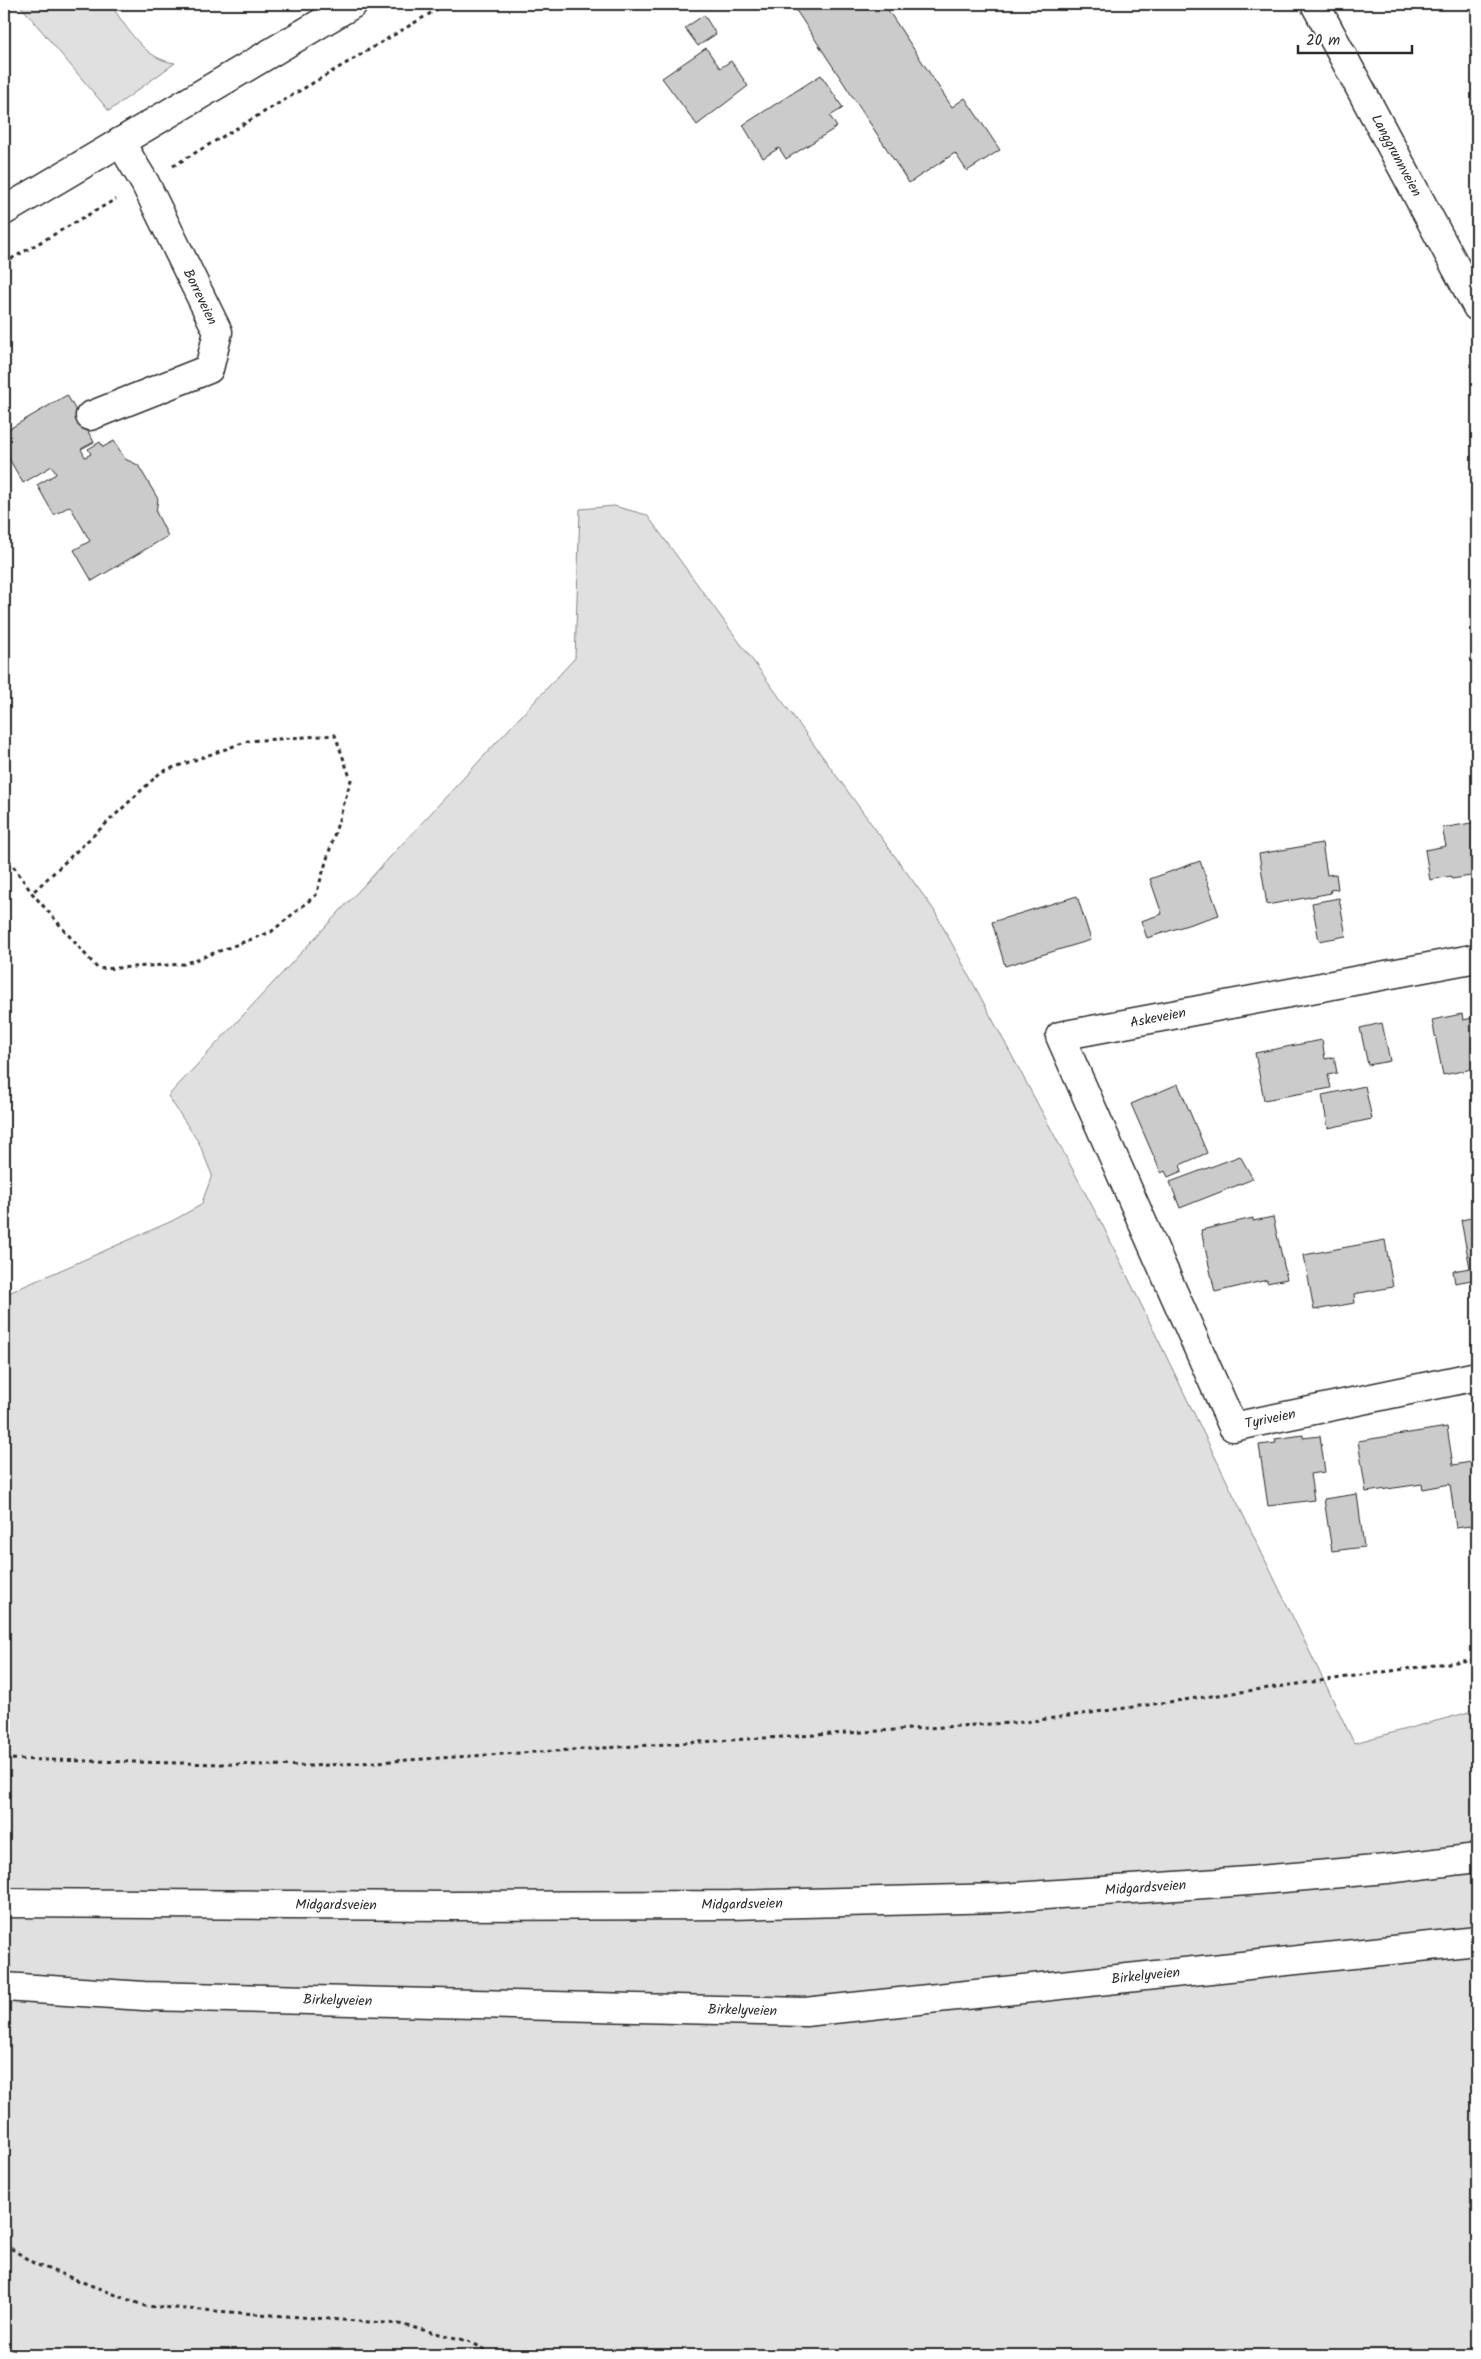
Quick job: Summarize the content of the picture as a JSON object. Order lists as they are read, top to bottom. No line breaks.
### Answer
{"streets":{"main road":["Langgrunnveien","Borreveien","Askeveien","Tyriveien","Midgardsveien","Birkelyveien"]},"crossings":[["Askeveien","Tyriveien"]],"scale_bar":"20 m"}
